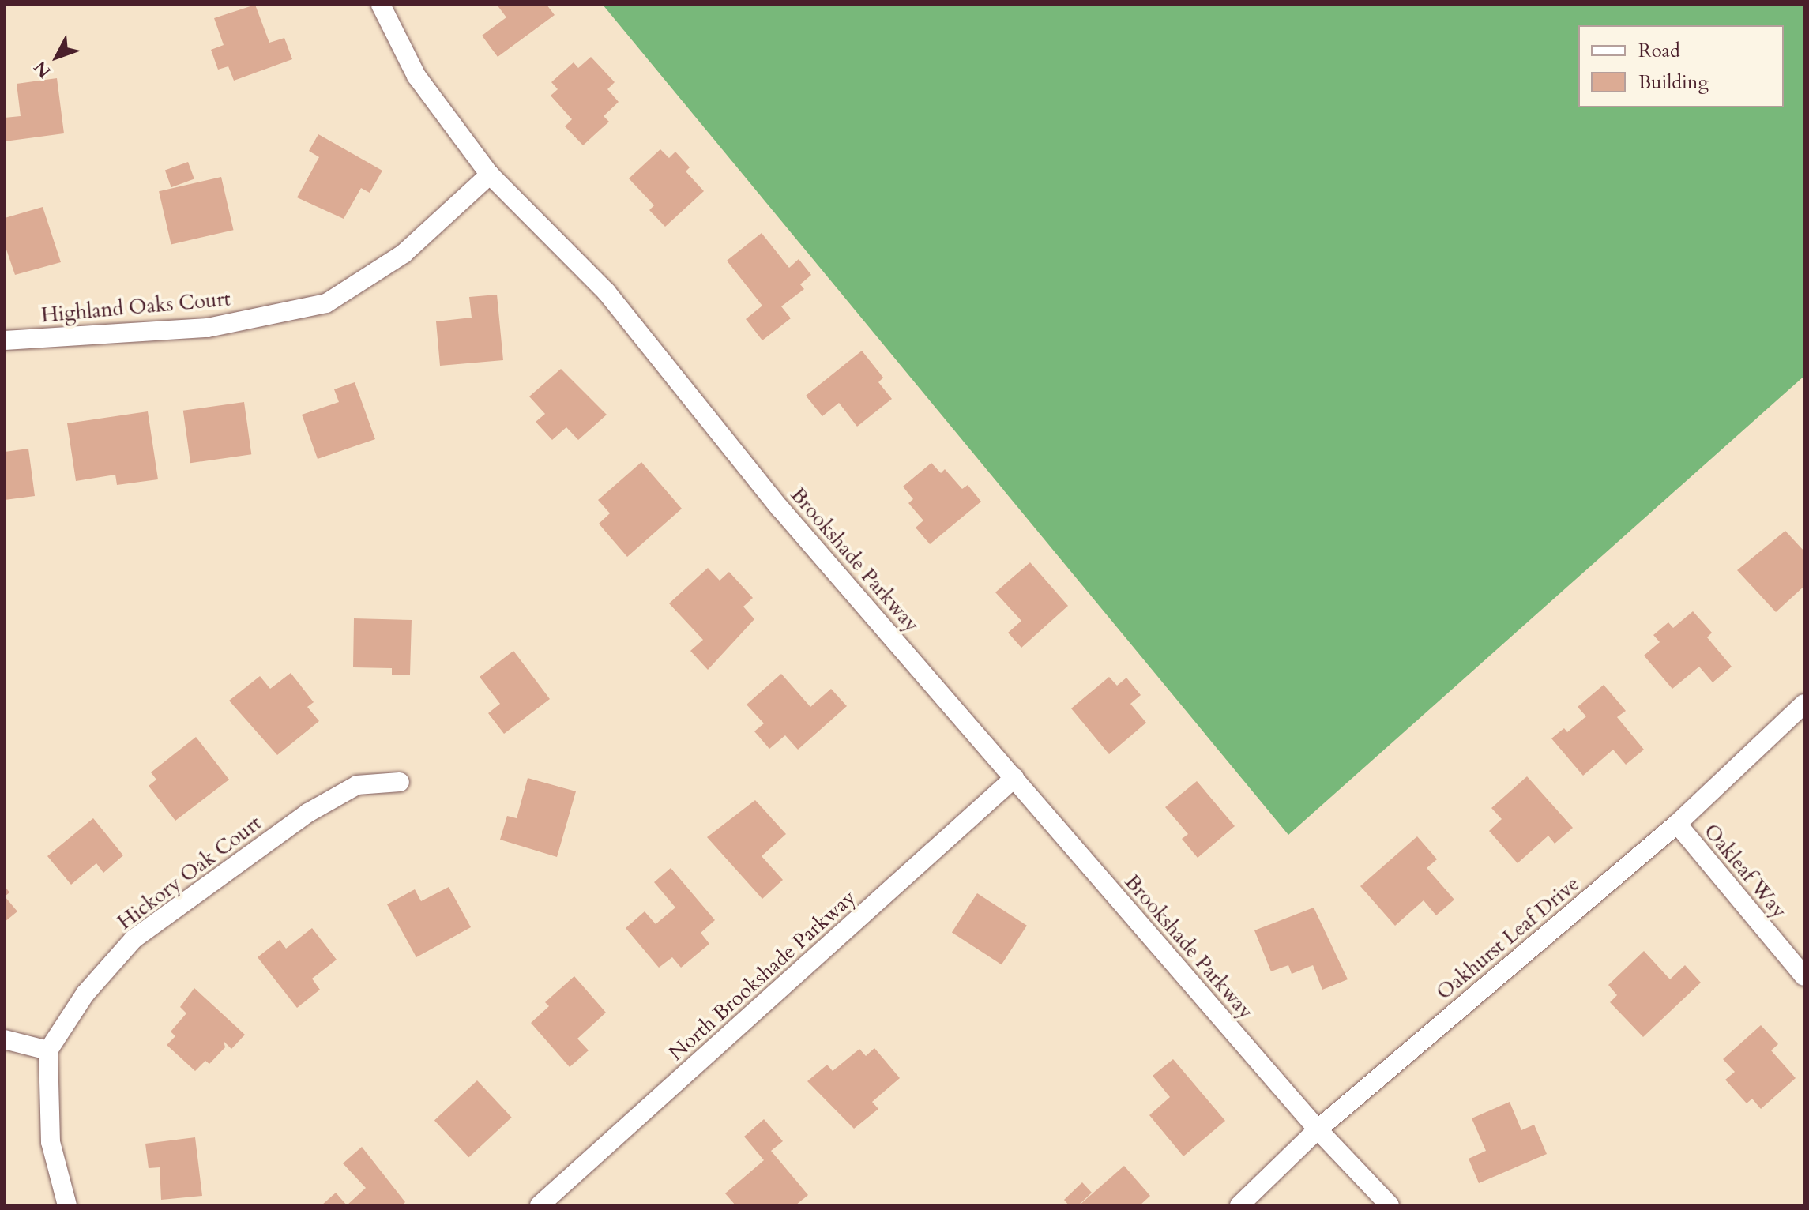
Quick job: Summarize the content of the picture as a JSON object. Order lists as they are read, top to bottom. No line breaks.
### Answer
{"streets":{"street":["Highland Oaks Court","Brookshade Parkway","Oakleaf Way","Hickory Oak Court","Oakhurst Leaf Drive","North Brookshade Parkway"]},"crossings":[["Highland Oaks Court","Brookshade Parkway"],["Brookshade Parkway","Oakhurst Leaf Drive"],["Brookshade Parkway","North Brookshade Parkway"],["Oakleaf Way","Oakhurst Leaf Drive"]],"legend":["Road","Building"],"north":"bottom left"}
